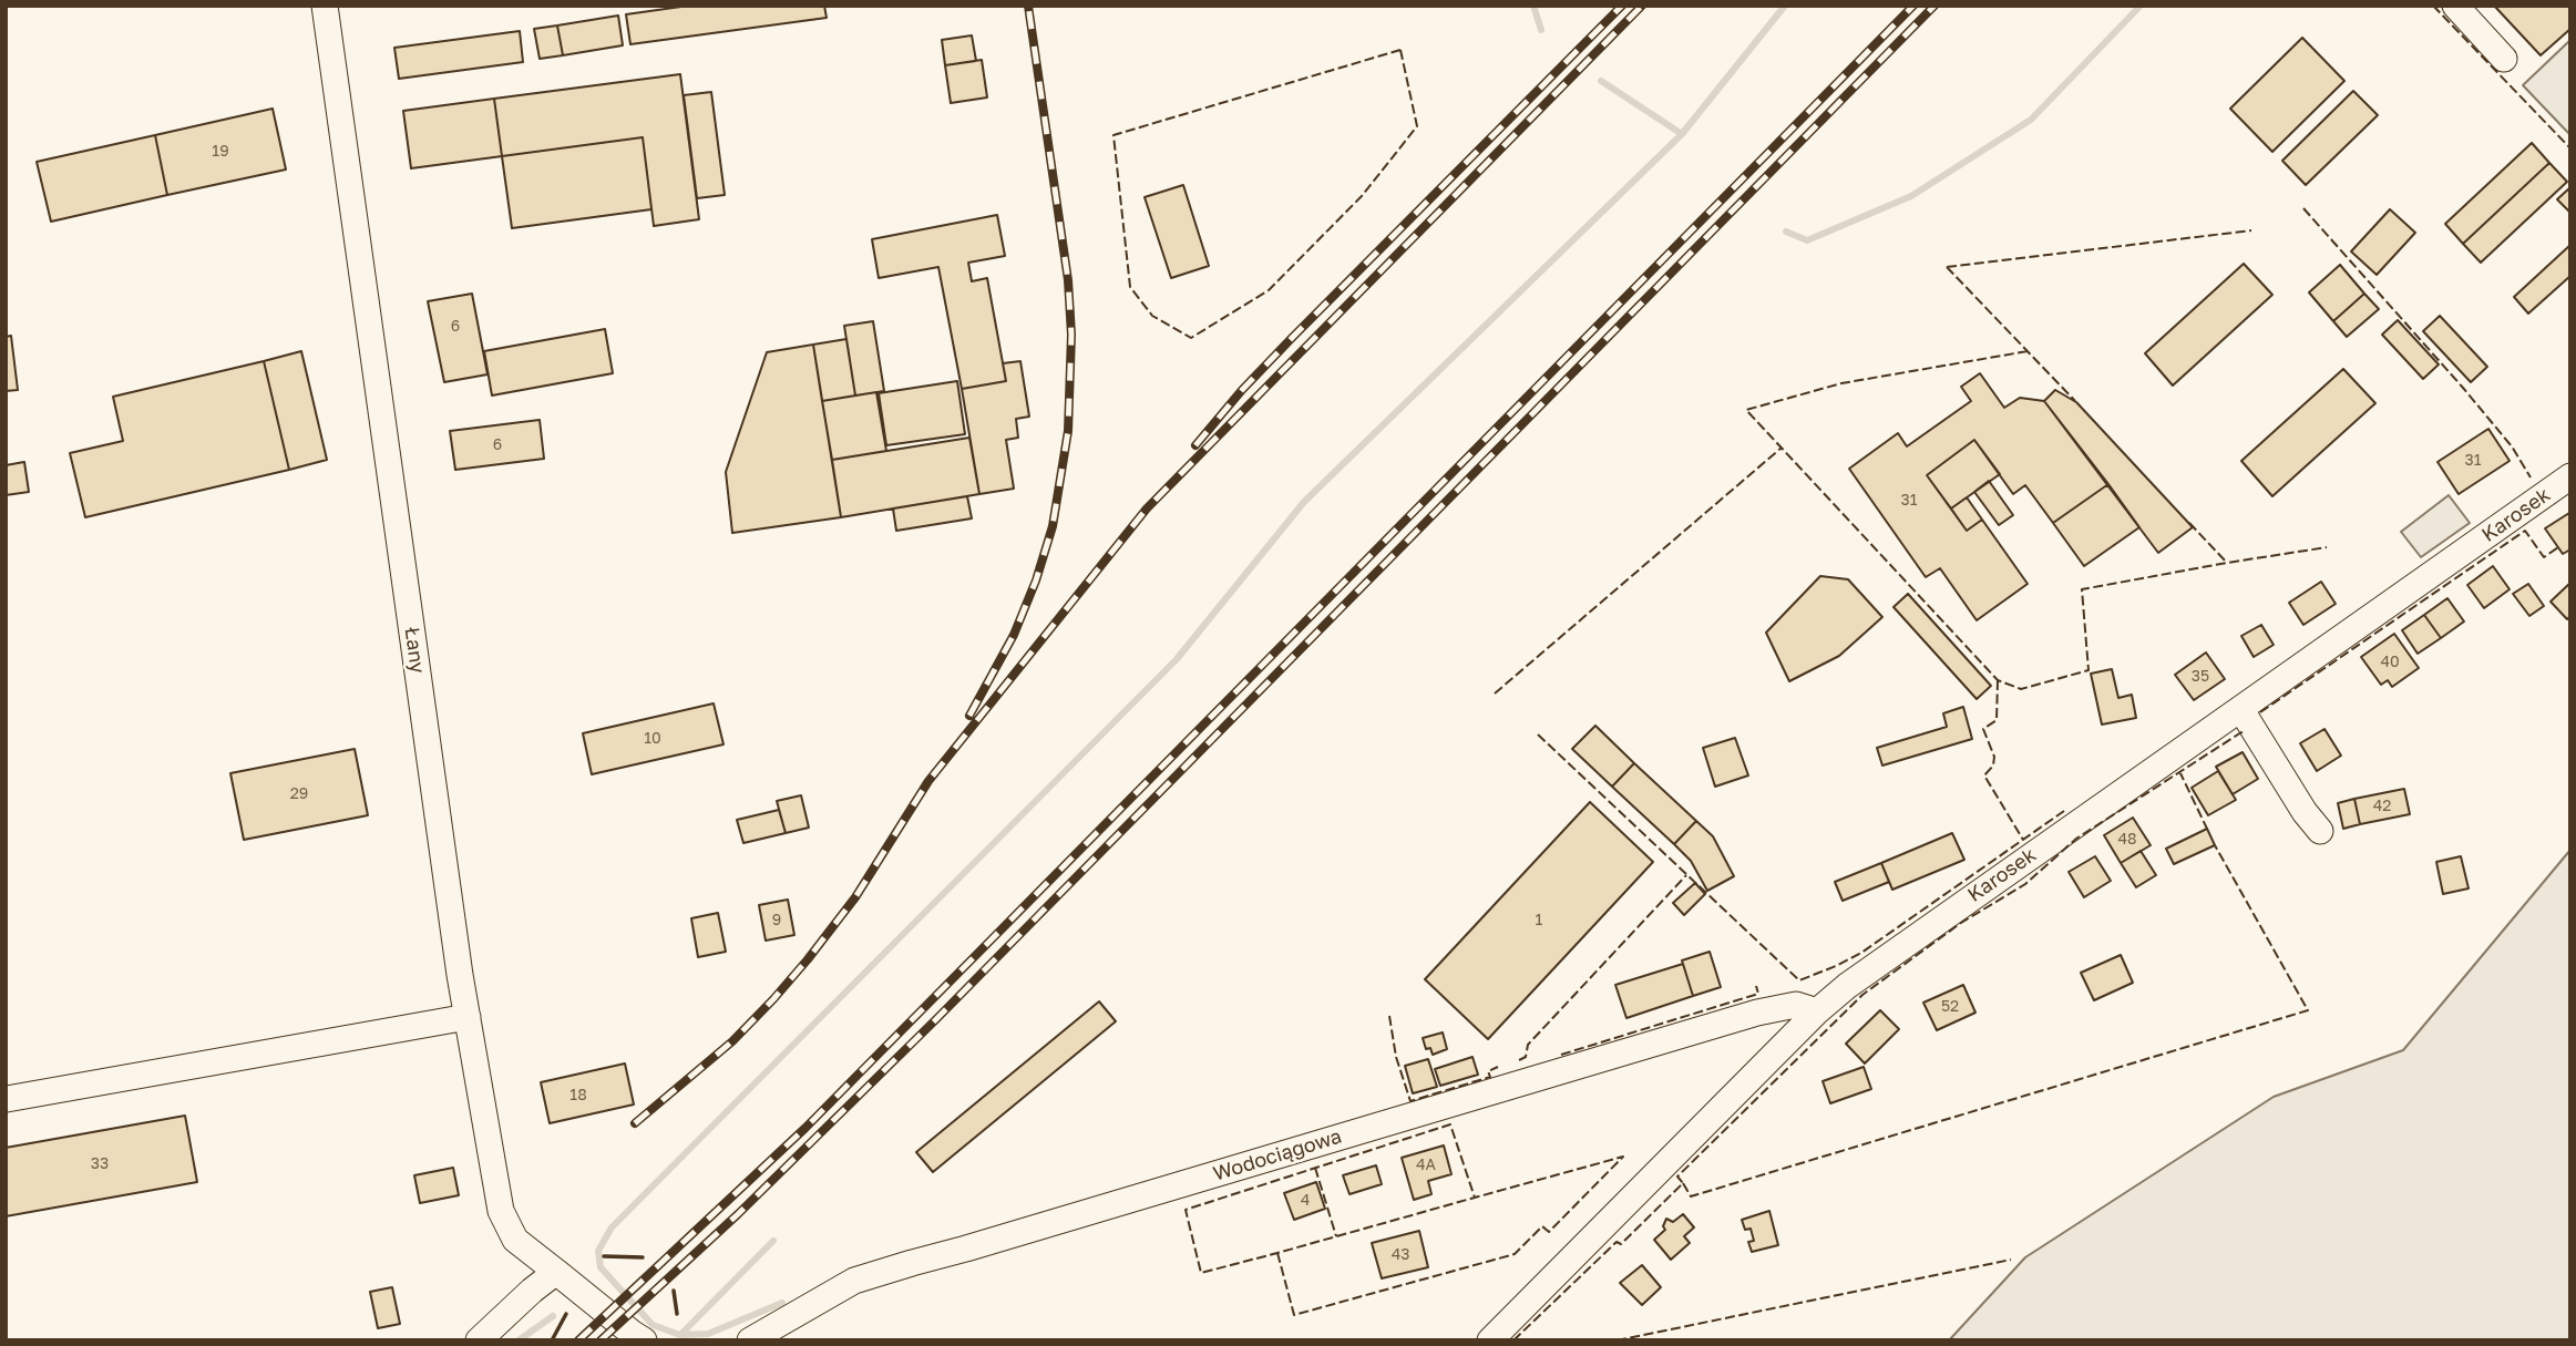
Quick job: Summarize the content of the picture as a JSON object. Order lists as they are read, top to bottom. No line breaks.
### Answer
{"streets":{"street":["Karosek","Łany","Wodociągowa"]},"crossings":[["Karosek","Wodociągowa"]],"house_numbers":["19","6","6","31","31","40","35","10","29","42","48","9","1","52","18","33","4A","4","43"]}
